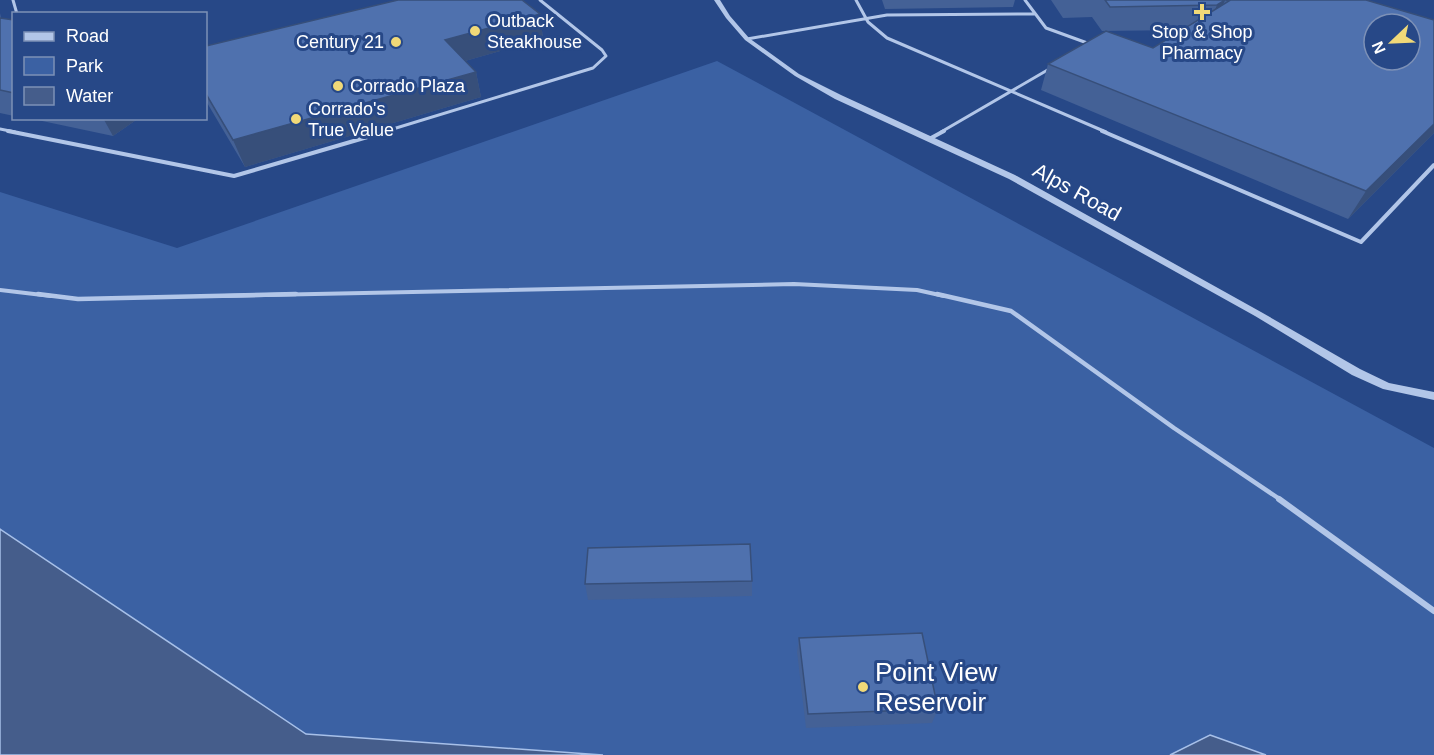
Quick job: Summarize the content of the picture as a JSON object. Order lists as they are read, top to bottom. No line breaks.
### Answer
{"streets":{"street":["Alps Road"]},"places":{"health":["Stop & Shop Pharmacy"],"other":["Outback Steakhouse","Century 21","Corrado Plaza","Corrado's True Value","Point View Reservoir"]},"legend":["Road","Park","Water"],"north":"bottom left"}
